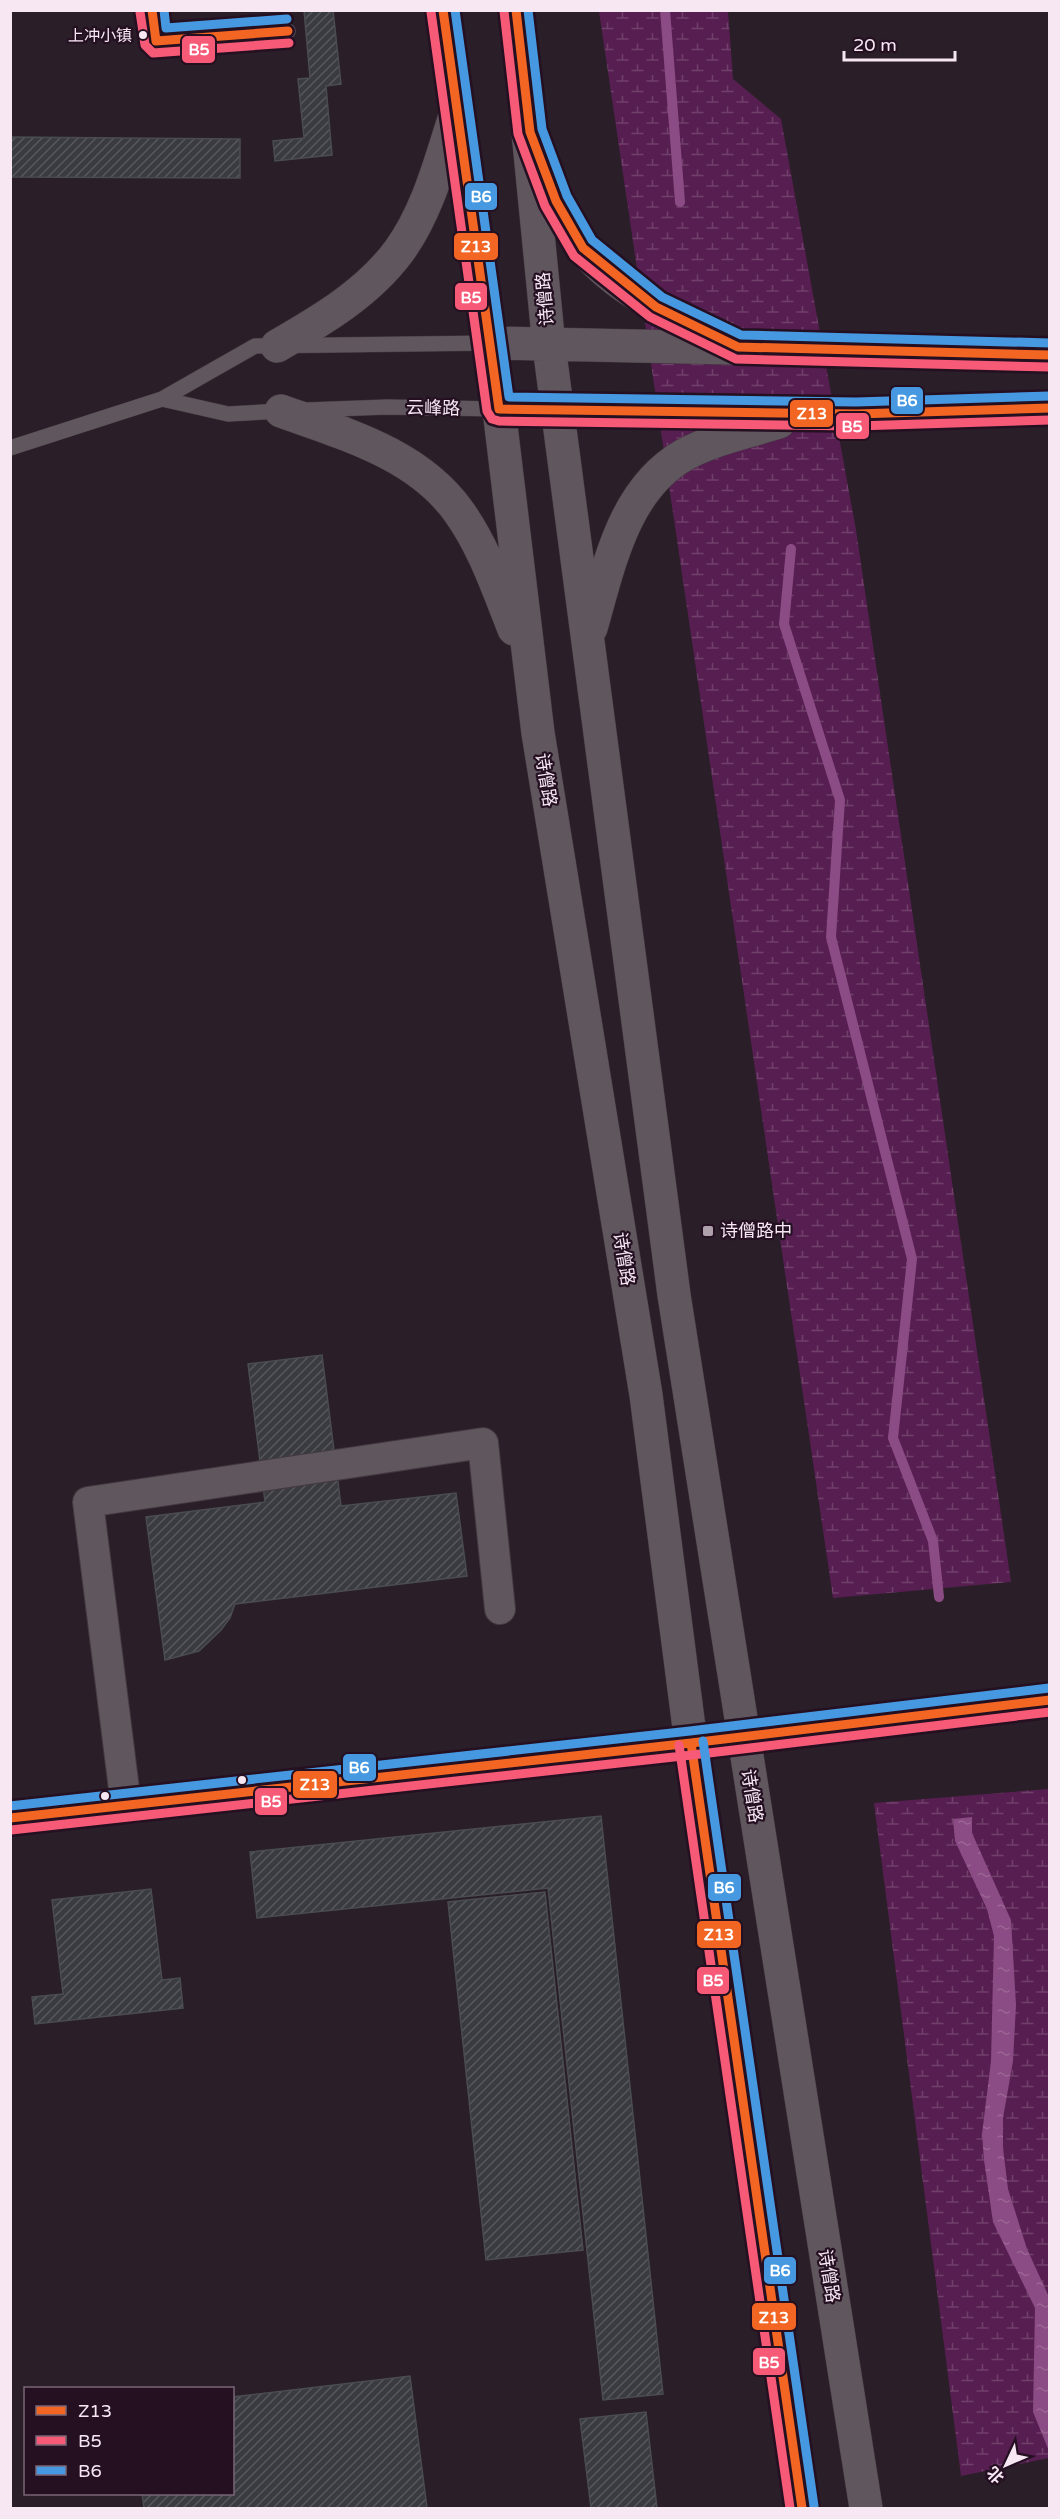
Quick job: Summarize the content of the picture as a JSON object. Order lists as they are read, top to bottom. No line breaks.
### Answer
{"streets":{"street":["诗僧路","云峰路"]},"crossings":[["诗僧路","云峰路"]],"places":{"other":["上冲小镇"],"transit":["诗僧路中"]},"lines":["transit line Z13","transit line B6","transit line B5"],"legend":["Z13","B5","B6"],"scale_bar":"20 m","north":"bottom left"}
